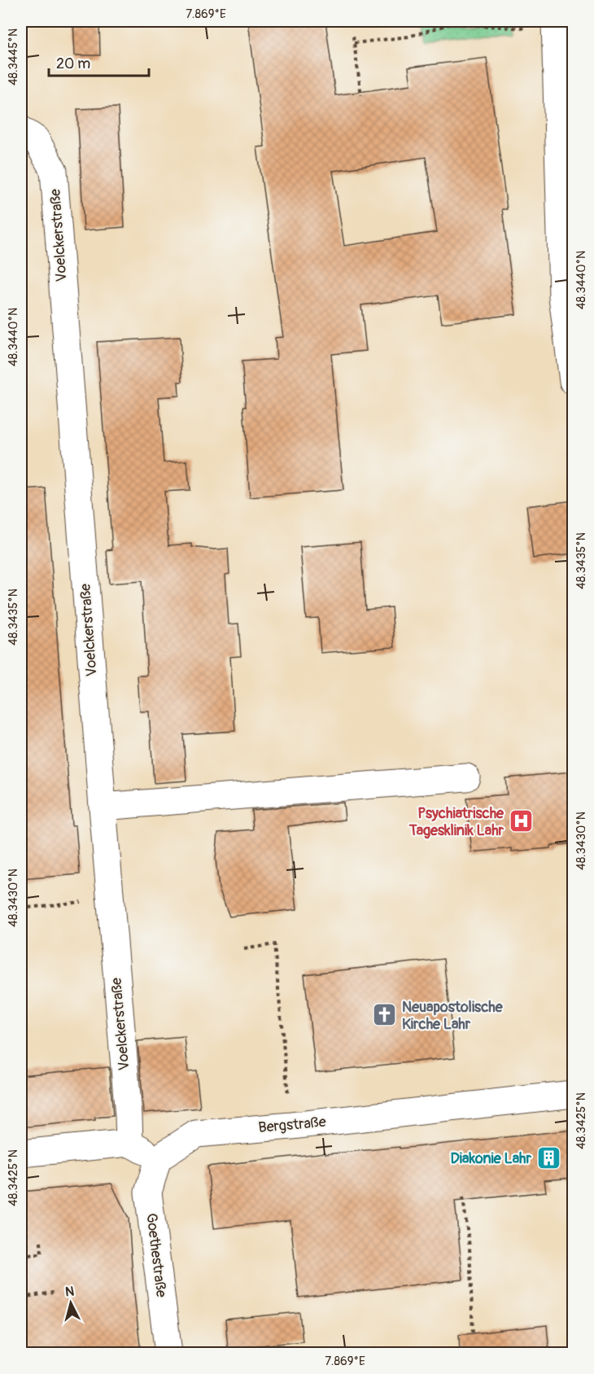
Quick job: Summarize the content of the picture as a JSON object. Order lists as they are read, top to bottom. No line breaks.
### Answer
{"streets":{"street":["Voelckerstraße","Bergstraße","Goethestraße"]},"crossings":[["Bergstraße","Goethestraße"]],"places":{"hospital":["Psychiatrische Tagesklinik Lahr"],"church":["Neuapostolische Kirche Lahr"],"building":["Diakonie Lahr"]},"scale_bar":"20 m","north":"top","coordinates":["7.869°E","48.3445°N","48.3440°N","48.3435°N","48.3430°N","48.3425°N"]}
